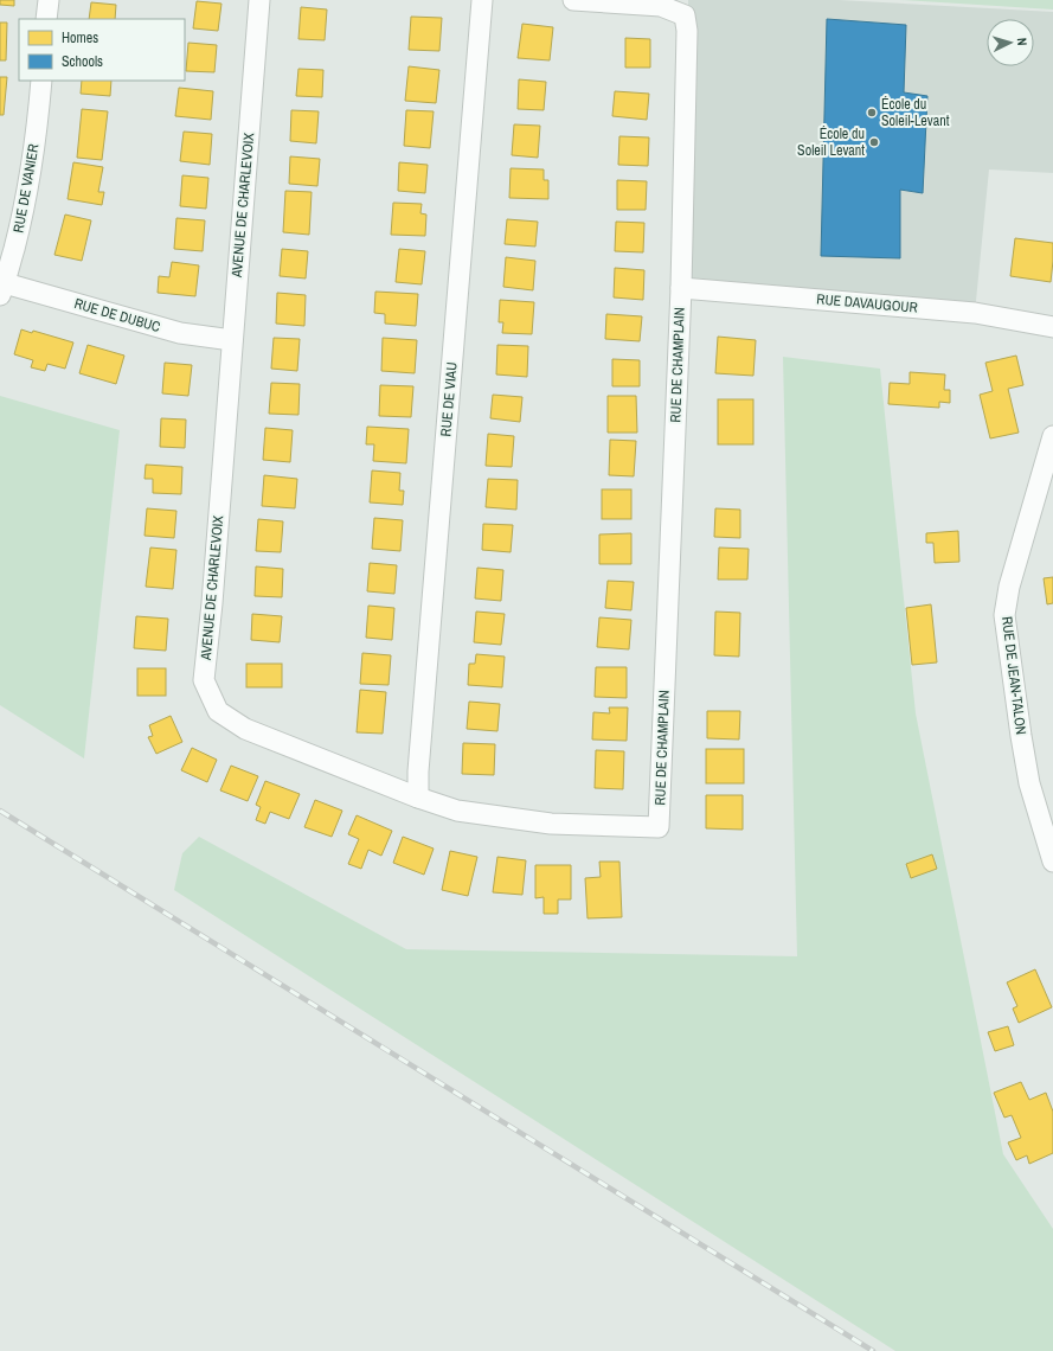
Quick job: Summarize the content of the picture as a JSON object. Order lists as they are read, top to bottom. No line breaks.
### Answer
{"streets":{"street":["RUE DE VANIER","AVENUE DE CHARLEVOIX","RUE DAVAUGOUR","RUE DE DUBUC","RUE DE CHAMPLAIN","RUE DE VIAU","RUE DE JEAN-TALON"]},"crossings":[["RUE DE VANIER","RUE DE DUBUC"],["AVENUE DE CHARLEVOIX","RUE DE DUBUC"],["AVENUE DE CHARLEVOIX","RUE DE CHAMPLAIN"],["AVENUE DE CHARLEVOIX","RUE DE VIAU"],["RUE DAVAUGOUR","RUE DE CHAMPLAIN"]],"places":["École du Soleil-Levant","École du Soleil Levant"],"legend":["Homes","Schools"],"north":"right"}
